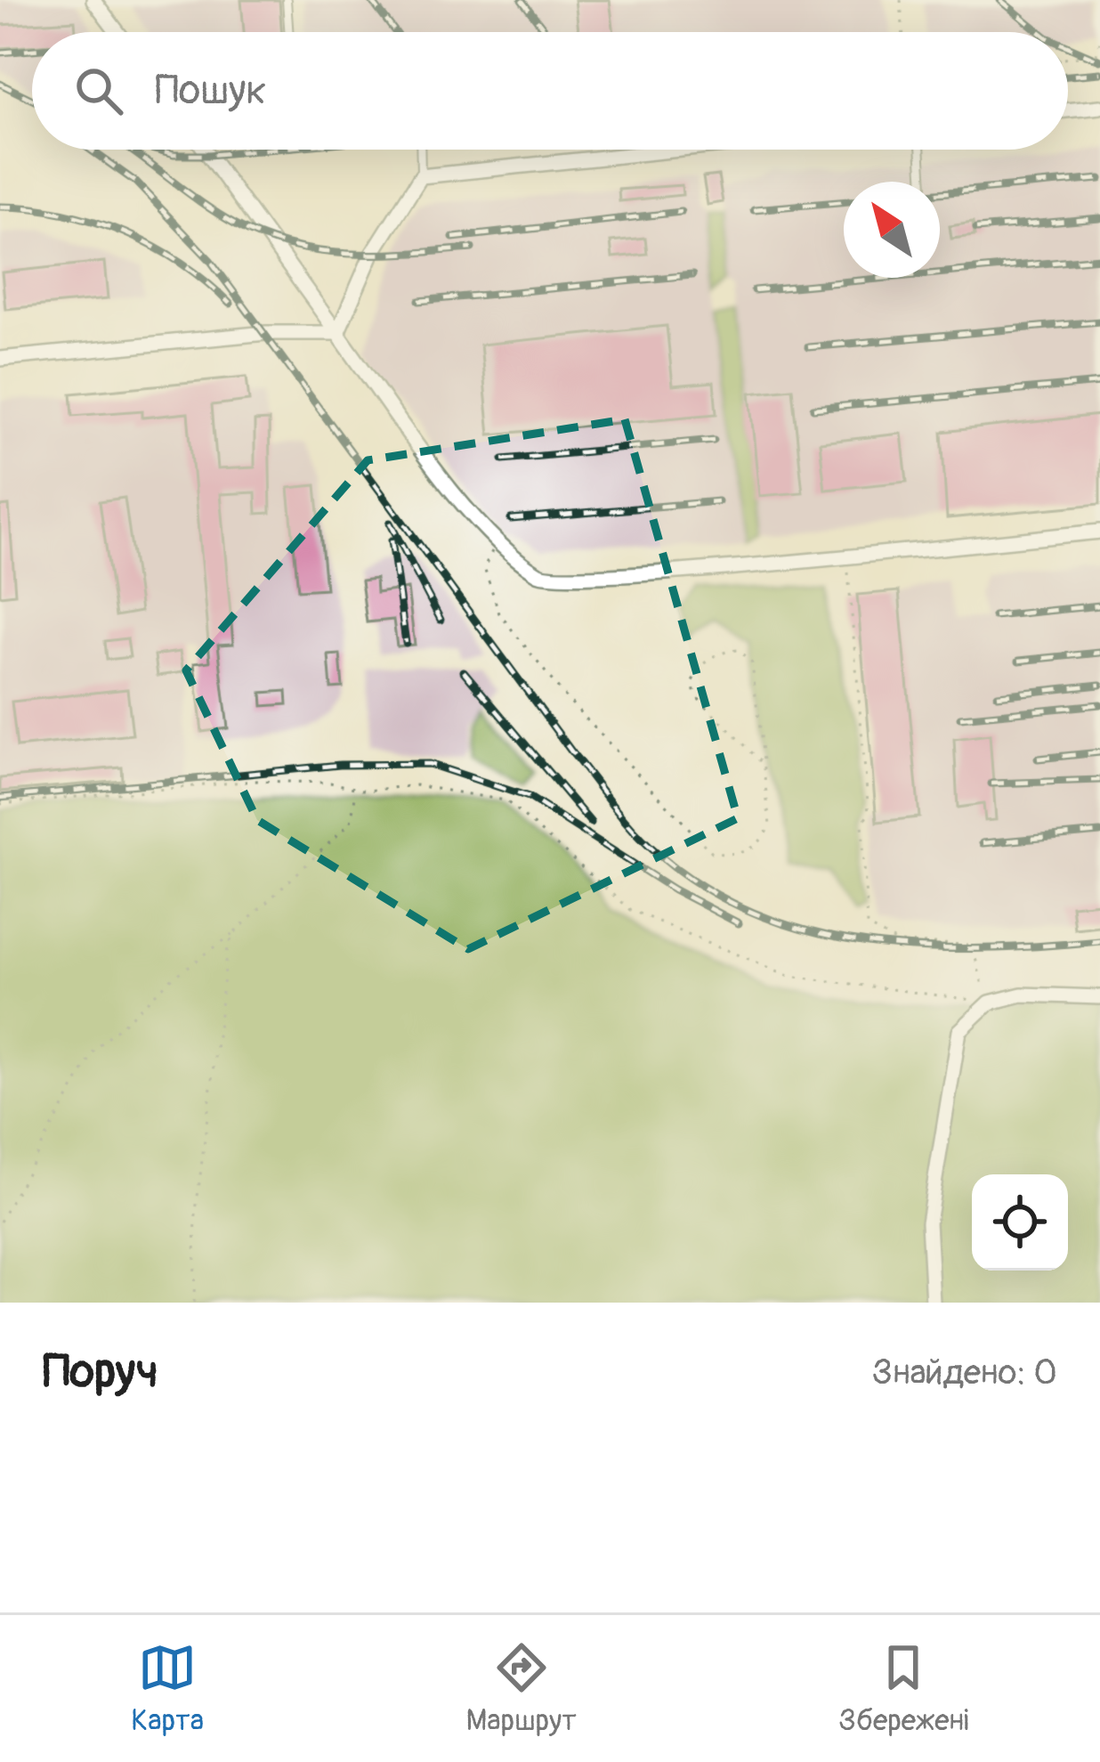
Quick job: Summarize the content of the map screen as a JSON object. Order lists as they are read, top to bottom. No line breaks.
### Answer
{"north":"top left","page":{"search":"Пошук","heading":["Поруч","Знайдено: 0"],"nav":["Карта","Маршрут","Збережені"]}}
